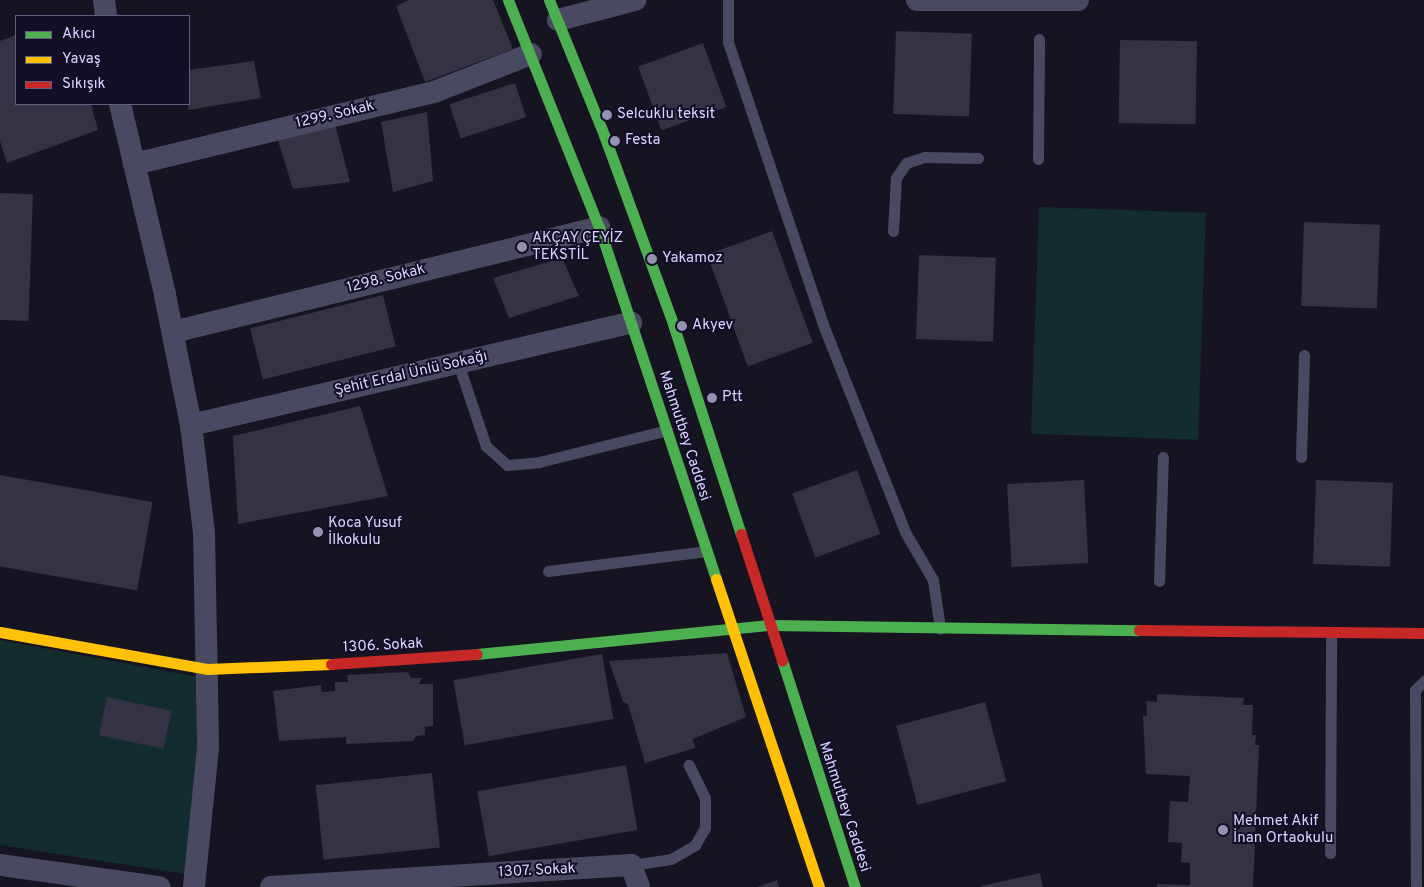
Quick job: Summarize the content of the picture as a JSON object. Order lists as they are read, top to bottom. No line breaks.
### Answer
{"streets":{"main road":["Mahmutbey Caddesi","1306. Sokak"],"street":["1299. Sokak","1298. Sokak","Şehit Erdal Ünlü Sokağı","1307. Sokak"]},"crossings":[["1299. Sokak","Mahmutbey Caddesi"],["1298. Sokak","Mahmutbey Caddesi"],["Şehit Erdal Ünlü Sokağı","Mahmutbey Caddesi"],["Mahmutbey Caddesi","1306. Sokak"]],"places":["Selcuklu teksit","Festa","AKÇAY ÇEYİZ TEKSTİL","Yakamoz","Akyev","Ptt","Koca Yusuf İlkokulu","Mehmet Akif İnan Ortaokulu"],"legend":["Akıcı","Yavaş","Sıkışık"]}
